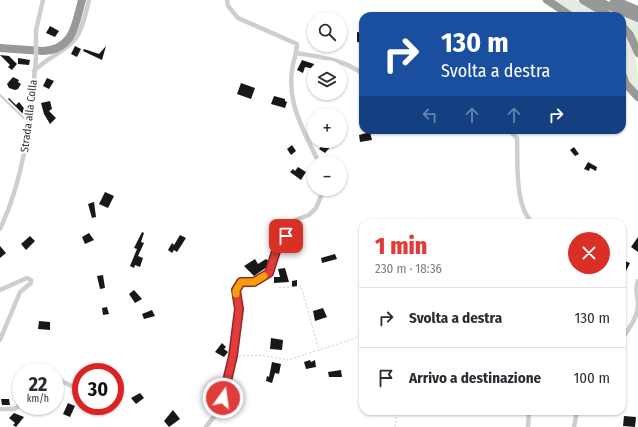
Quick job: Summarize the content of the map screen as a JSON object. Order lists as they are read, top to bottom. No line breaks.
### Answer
{"streets":{"street":["Strada alla Colla"]},"page":{"map_buttons":["+","−"],"turn":["130 m","Svolta a destra"],"heading":["1 min","230 m · 18:36"],"list":[{"name":"Svolta a destra","value":"130 m"},{"name":"Arrivo a destinazione","value":"100 m"}],"speed":"22 km/h","limit":"30"}}
